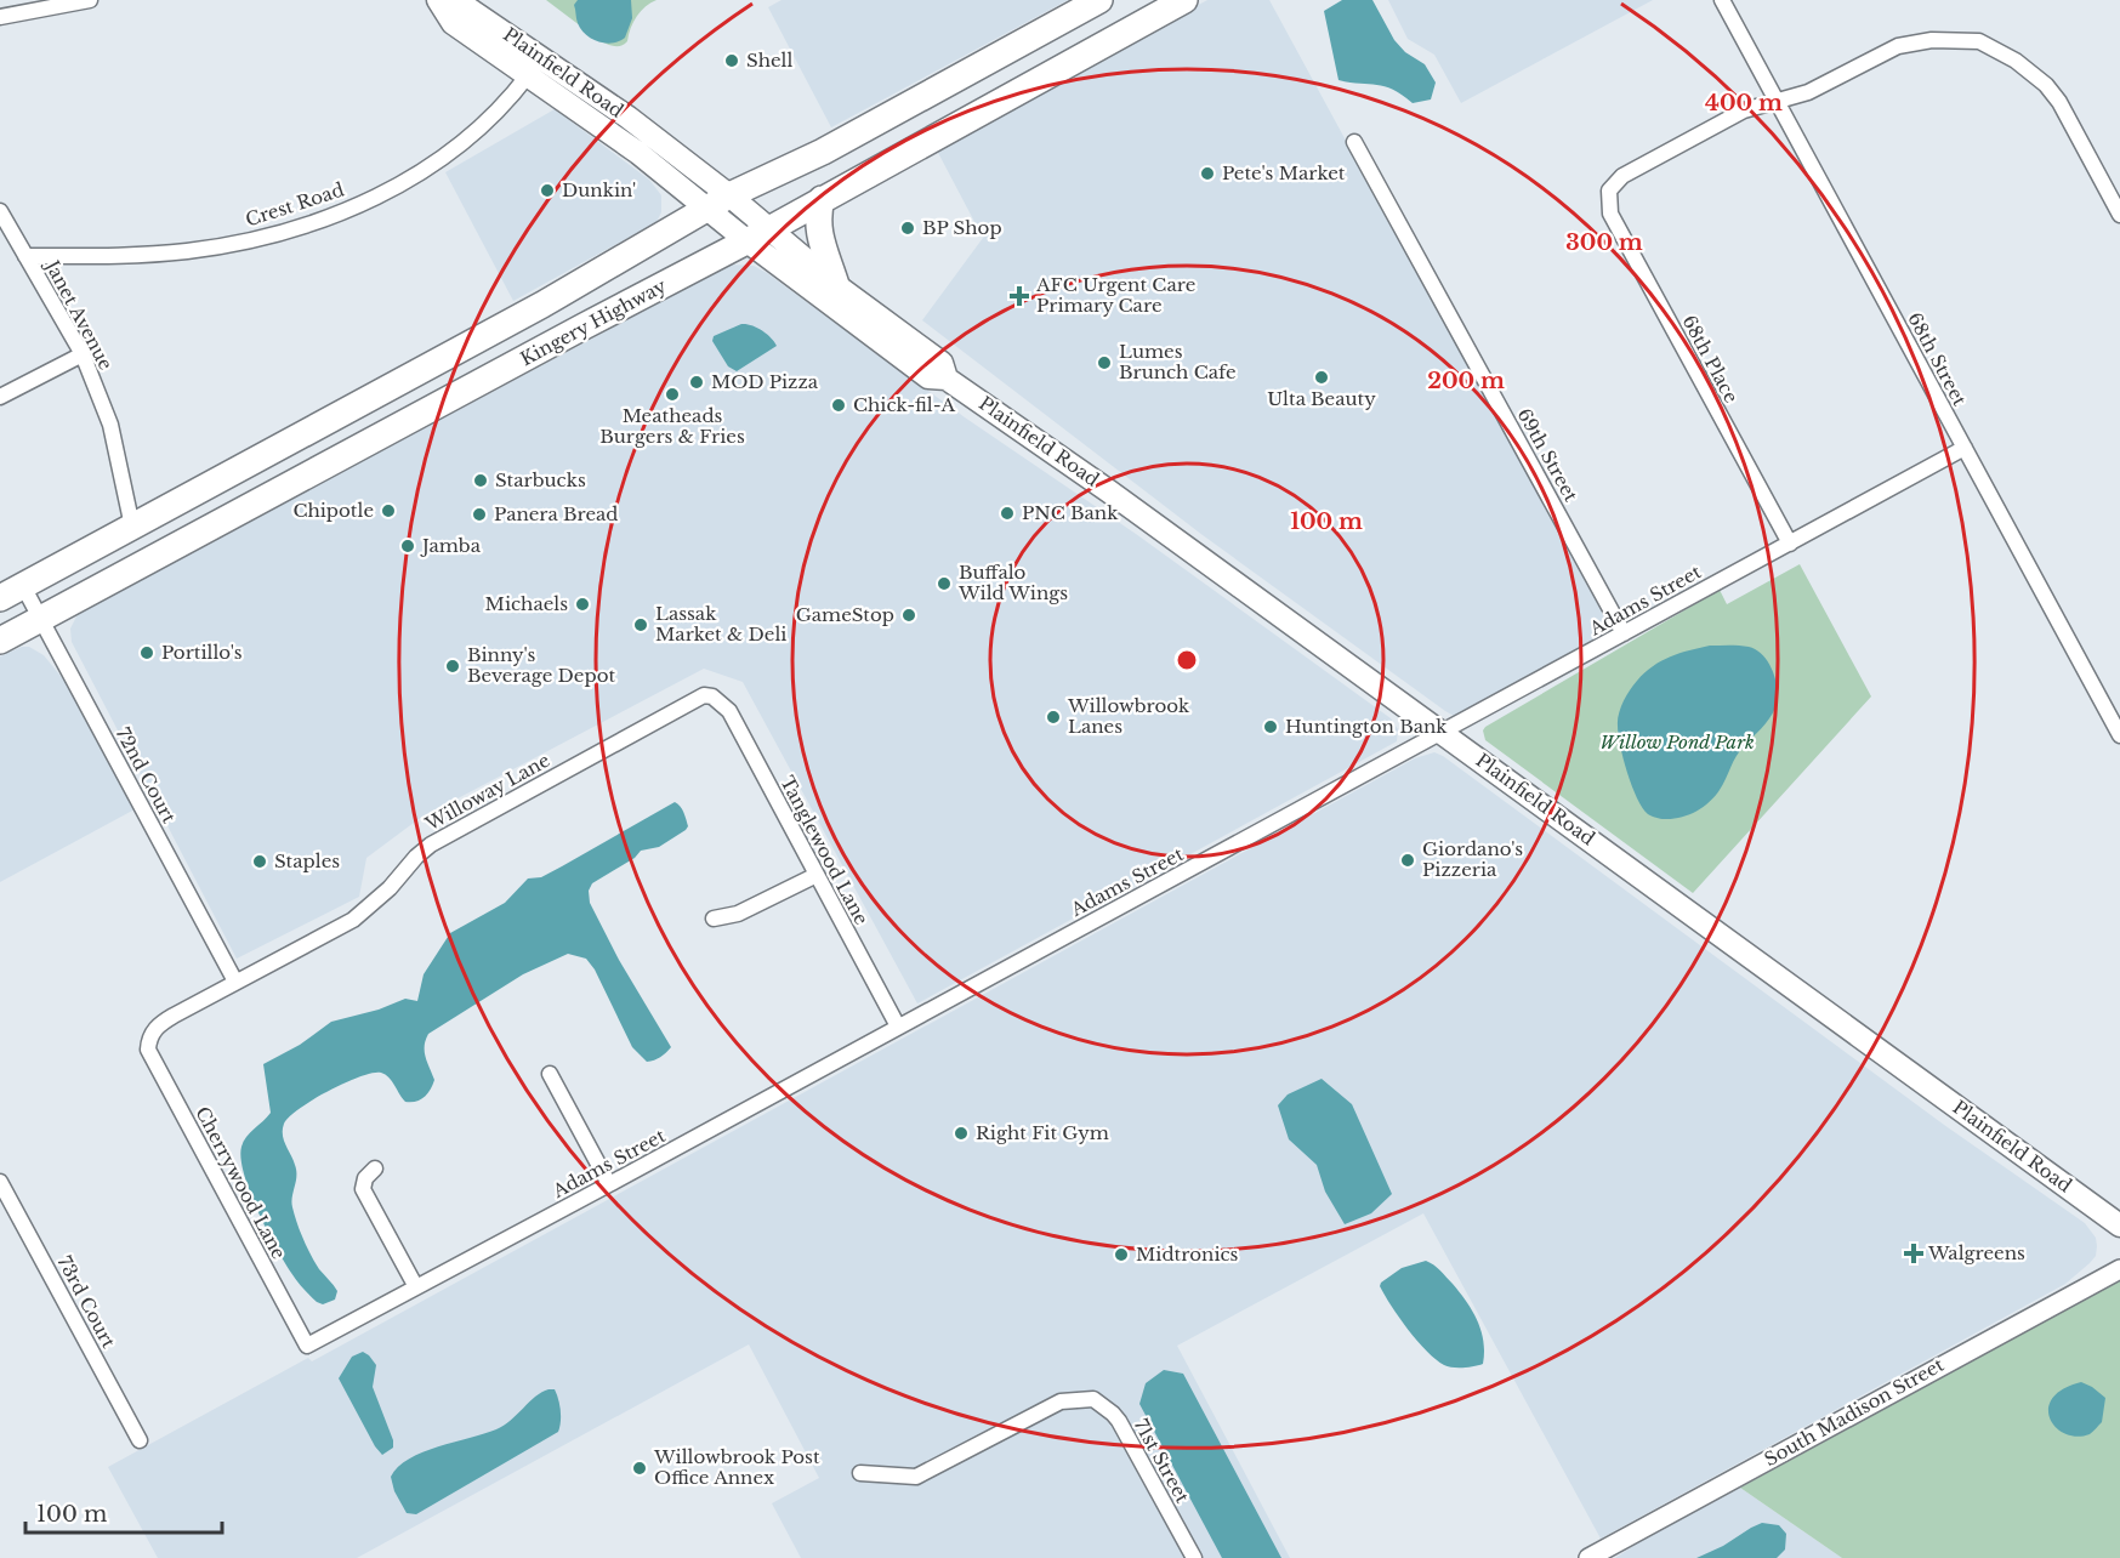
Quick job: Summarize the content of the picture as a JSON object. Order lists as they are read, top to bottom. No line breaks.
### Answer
{"streets":{"highway":["Kingery Highway"],"main road":["Plainfield Road"],"street":["Crest Road","Janet Avenue","68th Place","68th Street","69th Street","Adams Street","72nd Court","Willoway Lane","Tanglewood Lane","Cherrywood Lane","73rd Court","South Madison Street","71st Street"]},"crossings":[["Plainfield Road","Crest Road"],["Plainfield Road","Kingery Highway"],["Plainfield Road","Adams Street"],["Crest Road","Janet Avenue"],["Kingery Highway","72nd Court"],["68th Place","68th Street"],["68th Place","Adams Street"],["68th Street","Adams Street"],["69th Street","Adams Street"],["Adams Street","Tanglewood Lane"],["Adams Street","Cherrywood Lane"],["72nd Court","Willoway Lane"],["Willoway Lane","Tanglewood Lane"],["Willoway Lane","Cherrywood Lane"]],"parks":["Willow Pond Park"],"places":{"other":["Shell","Pete's Market","Dunkin'","BP Shop","Lumes Brunch Cafe","Ulta Beauty","MOD Pizza","Meatheads Burgers & Fries","Chick-fil-A","Starbucks","Chipotle","PNC Bank","Panera Bread","Jamba","Buffalo Wild Wings","Michaels","GameStop","Lassak Market & Deli","Portillo's","Binny's Beverage Depot","Willowbrook Lanes","Huntington Bank","Giordano's Pizzeria","Staples","Right Fit Gym","Midtronics","Willowbrook Post Office Annex"],"health":["AFC Urgent Care Primary Care","Walgreens"]},"scale_bar":"100 m","rings":["400 m","300 m","200 m","100 m"]}
